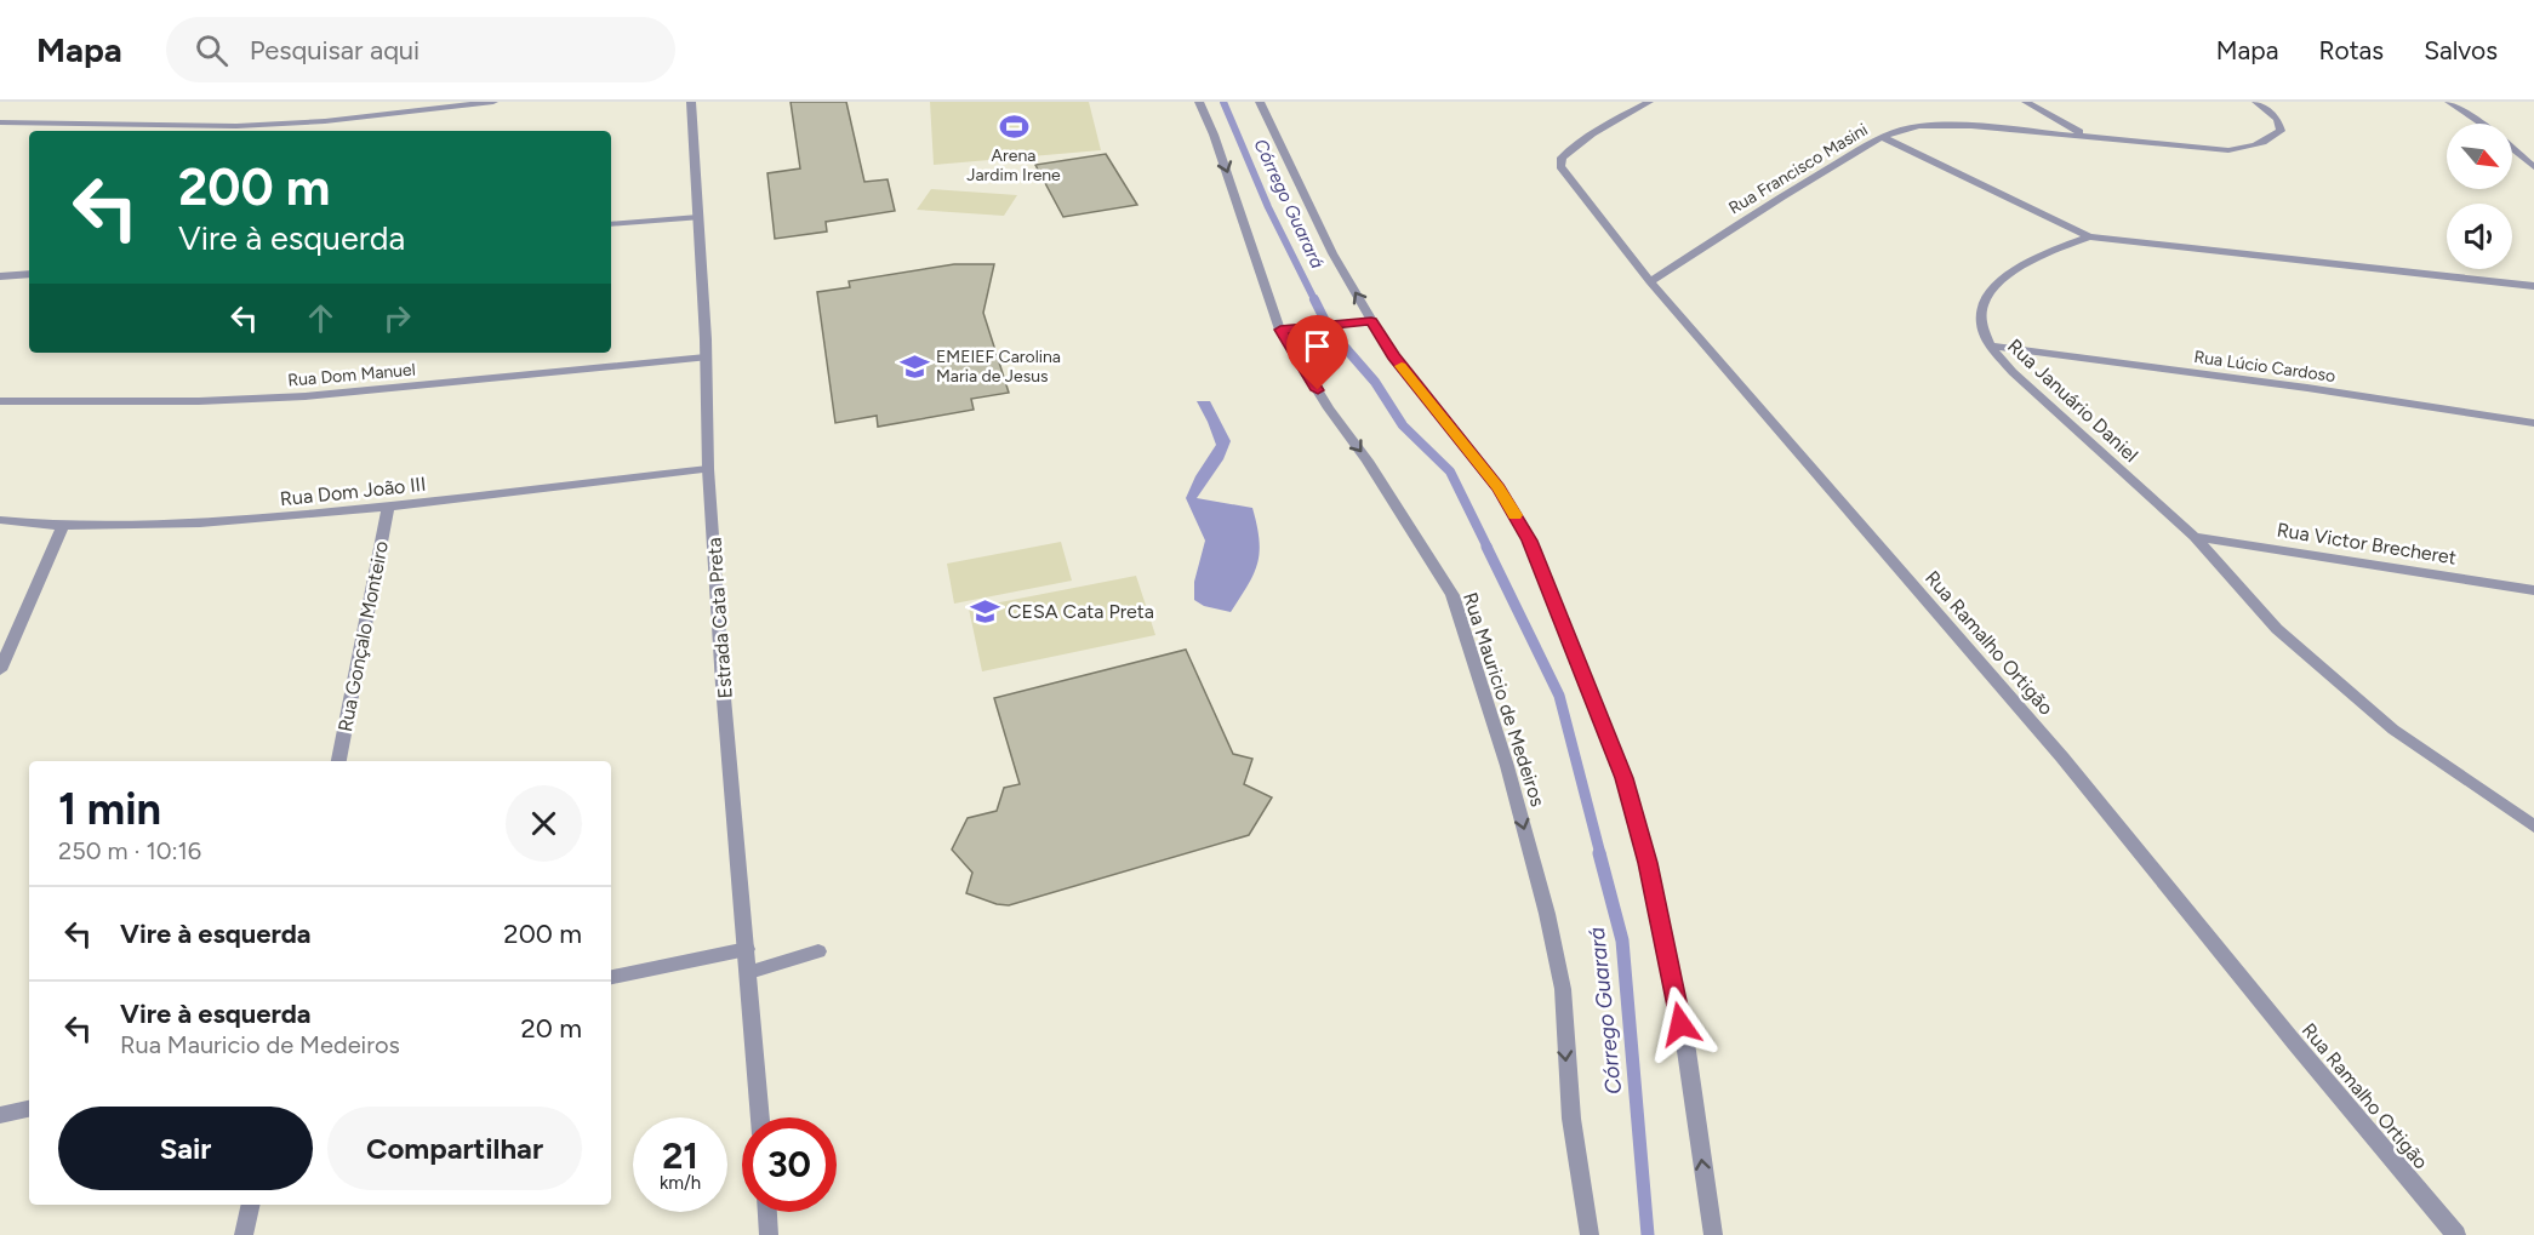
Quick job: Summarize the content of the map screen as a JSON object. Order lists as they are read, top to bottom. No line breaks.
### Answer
{"streets":{"street":["Rua Francisco Masini","Rua Lúcio Cardoso","Rua Dom Manuel","Rua Januário Daniel","Rua Dom João III","Rua Victor Brecheret","Estrada Cata Preta","Rua Gonçalo Monteiro","Rua Ramalho Ortigão","Rua Mauricio de Medeiros"]},"crossings":[["Rua Francisco Masini","Rua Ramalho Ortigão"],["Rua Lúcio Cardoso","Rua Januário Daniel"],["Rua Dom Manuel","Estrada Cata Preta"],["Rua Januário Daniel","Rua Victor Brecheret"],["Rua Dom João III","Estrada Cata Preta"],["Rua Dom João III","Rua Gonçalo Monteiro"]],"water":["Córrego Guarará"],"places":{"sports":["Arena Jardim Irene"],"school or university":["EMEIEF Carolina Maria de Jesus","CESA Cata Preta"]},"north":"bottom right","page":{"header":"Mapa","search":"Pesquisar aqui","nav":["Mapa","Rotas","Salvos"],"turn":["200 m","Vire à esquerda"],"heading":["1 min","250 m · 10:16"],"list":[{"name":"Vire à esquerda","value":"200 m"},{"name":"Vire à esquerda","note":"Rua Mauricio de Medeiros","value":"20 m"}],"buttons":["Sair","Compartilhar"],"speed":"21 km/h","limit":"30"}}
